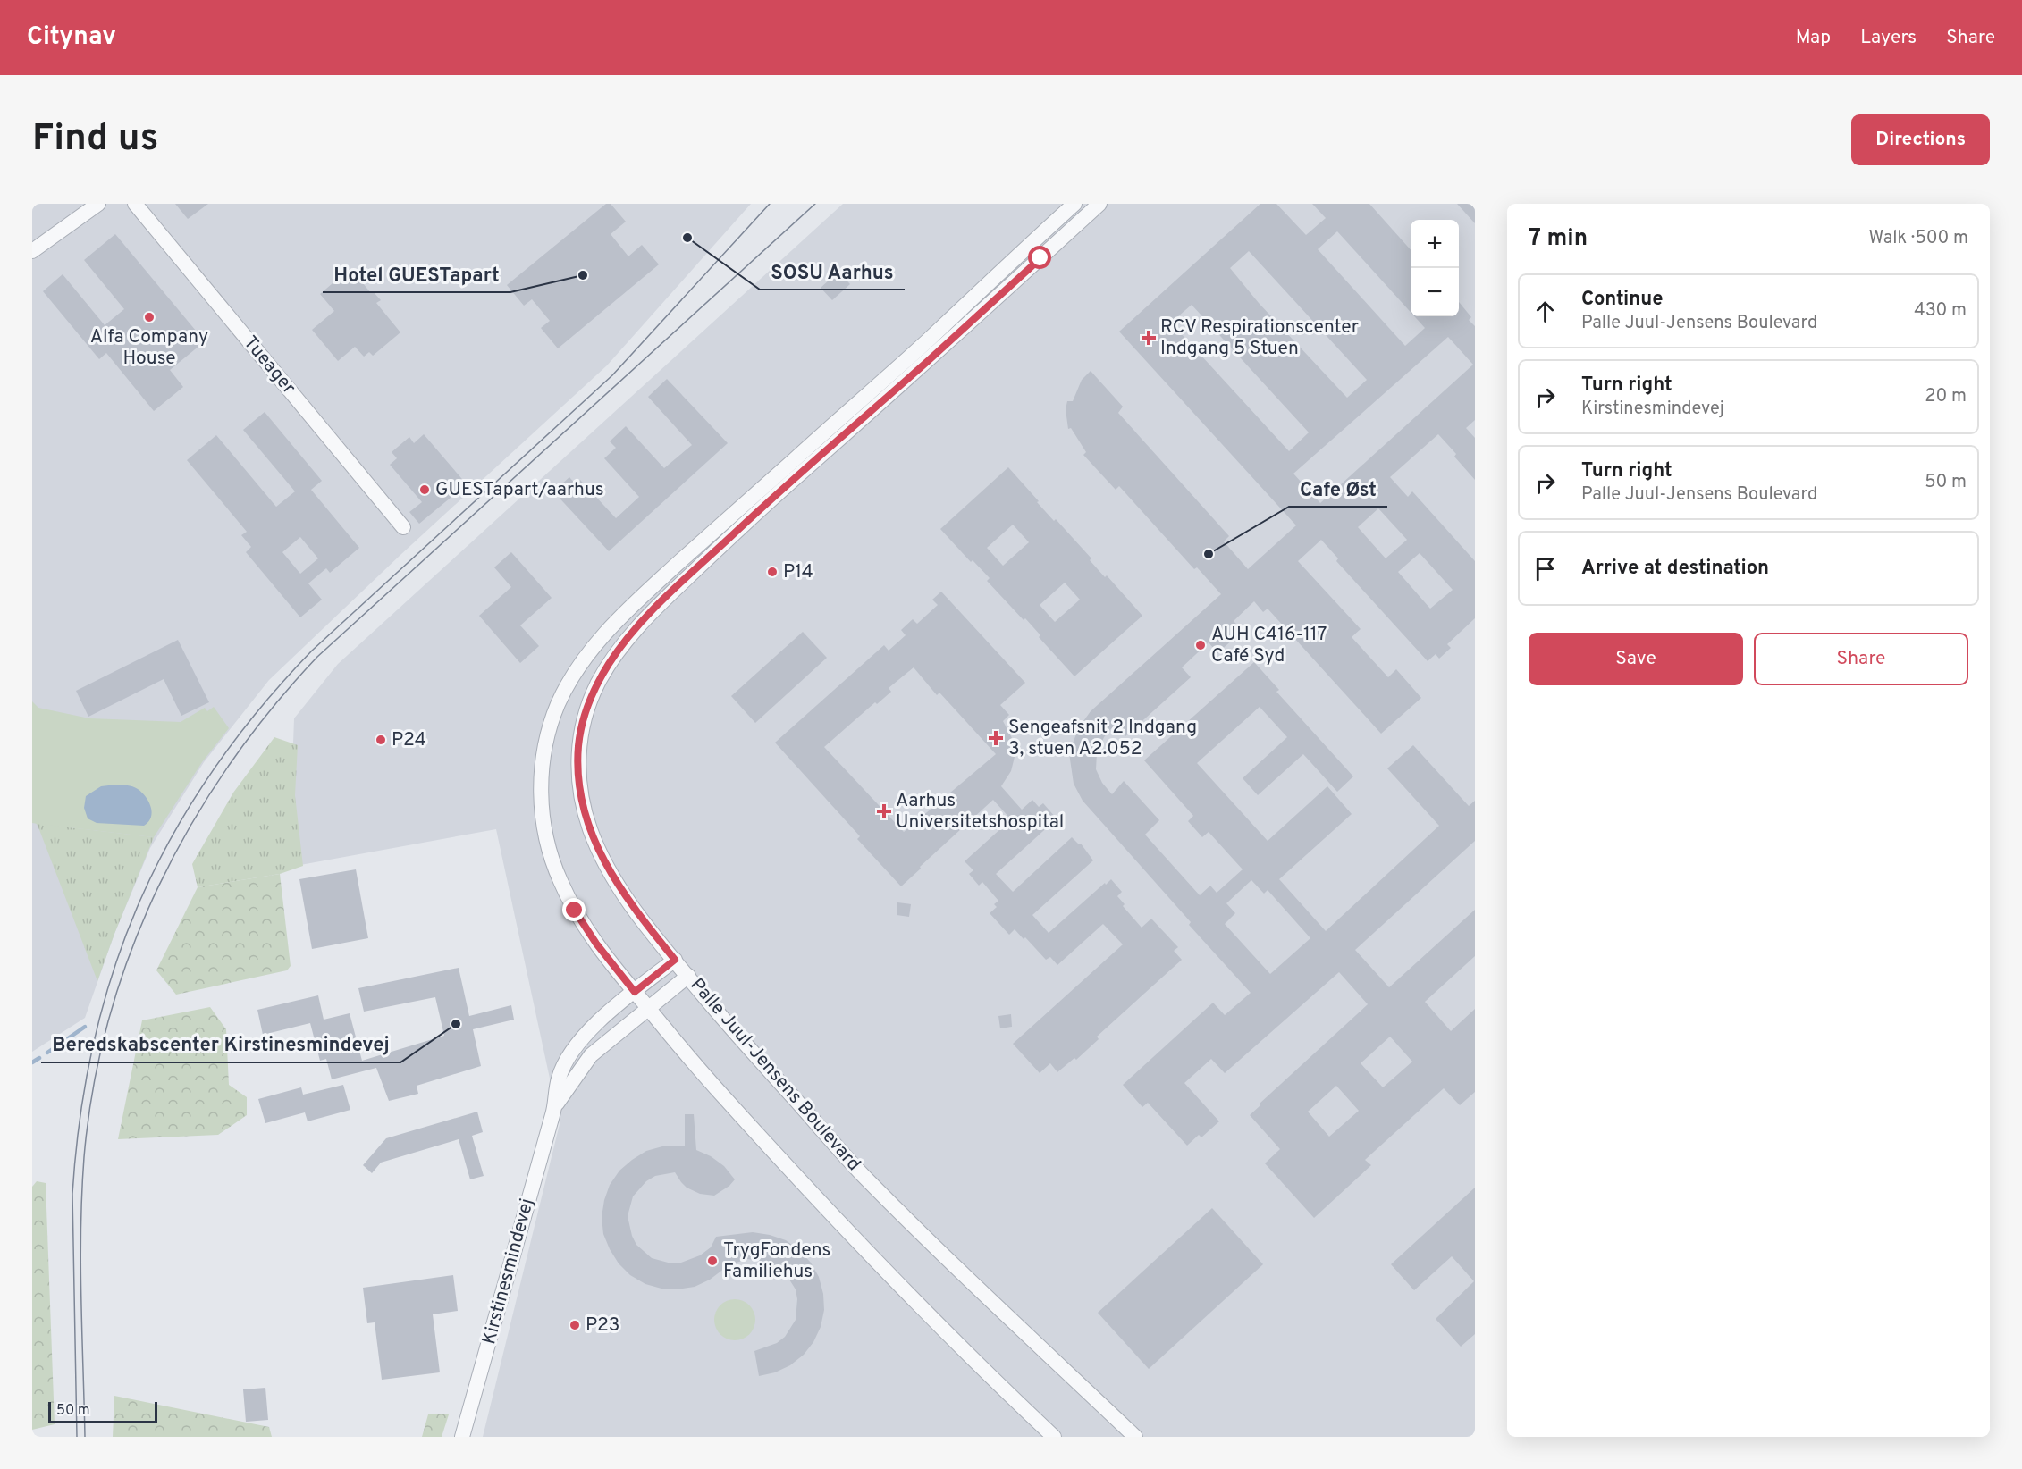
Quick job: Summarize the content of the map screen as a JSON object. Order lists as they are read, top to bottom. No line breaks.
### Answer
{"streets":{"street":["Tueager","Palle Juul-Jensens Boulevard","Kirstinesmindevej"]},"crossings":[["Palle Juul-Jensens Boulevard","Kirstinesmindevej"]],"places":{"other":["SOSU Aarhus","Hotel GUESTapart","Alfa Company House","GUESTapart/aarhus","Cafe Øst","P14","AUH C416-117 Café Syd","P24","Beredskabscenter Kirstinesmindevej","TrygFondens Familiehus","P23"],"health":["RCV Respirationscenter Indgang 5 Stuen","Sengeafsnit 2 Indgang 3, stuen A2.052","Aarhus Universitetshospital"]},"scale_bar":"50 m","page":{"header":"Citynav","nav":["Map","Layers","Share"],"buttons":["Directions",["Save","Share"]],"title":"Find us","heading":["7 min","Walk · 500 m"],"map_buttons":["+","−"],"list":[["Continue","Palle Juul-Jensens Boulevard","430 m"],["Turn right","Kirstinesmindevej","20 m"],["Turn right","Palle Juul-Jensens Boulevard","50 m"],"Arrive at destination"],"scale":"50 m"}}
